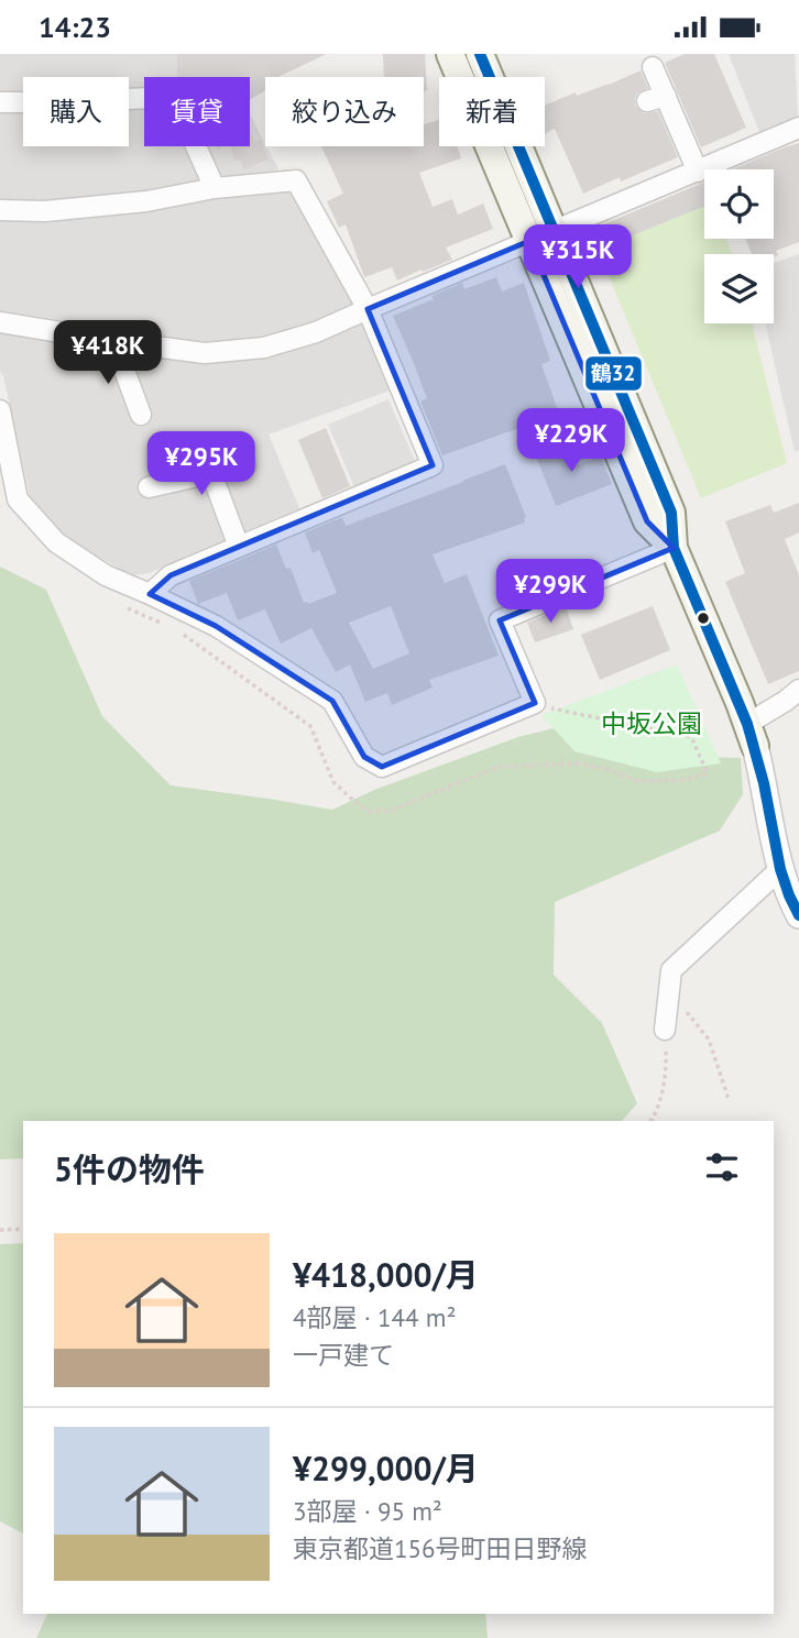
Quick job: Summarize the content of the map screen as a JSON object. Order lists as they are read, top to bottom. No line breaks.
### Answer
{"parks":["中坂公園"],"lines":["transit line 鶴32"],"page":{"status":"14:23","chip":["購入","賃貸","絞り込み","新着"],"price":["¥315K","¥418K","¥229K","¥295K","¥299K"],"heading":"5件の物件","list":[{"name":"¥418,000/月","note":"4部屋 · 144 m² · 一戸建て"},{"name":"¥299,000/月","note":"3部屋 · 95 m² · 東京都道156号町田日野線"}]}}
